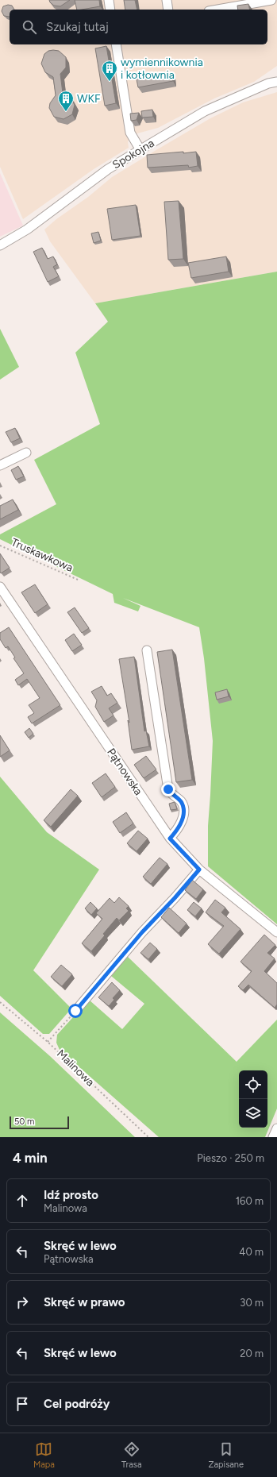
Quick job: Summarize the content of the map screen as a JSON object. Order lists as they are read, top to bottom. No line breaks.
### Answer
{"streets":{"street":["Spokojna","Pątnowska"],"path":["Truskawkowa","Malinowa"]},"places":{"building":["wymiennikownia i kotłownia","WKF"]},"scale_bar":"50 m","page":{"search":"Szukaj tutaj","scale":"50 m","heading":["4 min","Pieszo · 250 m"],"list":[["Idź prosto","Malinowa","160 m"],["Skręć w lewo","Pątnowska","40 m"],["Skręć w prawo","30 m"],["Skręć w lewo","20 m"],"Cel podróży"],"nav":["Mapa","Trasa","Zapisane"]}}
